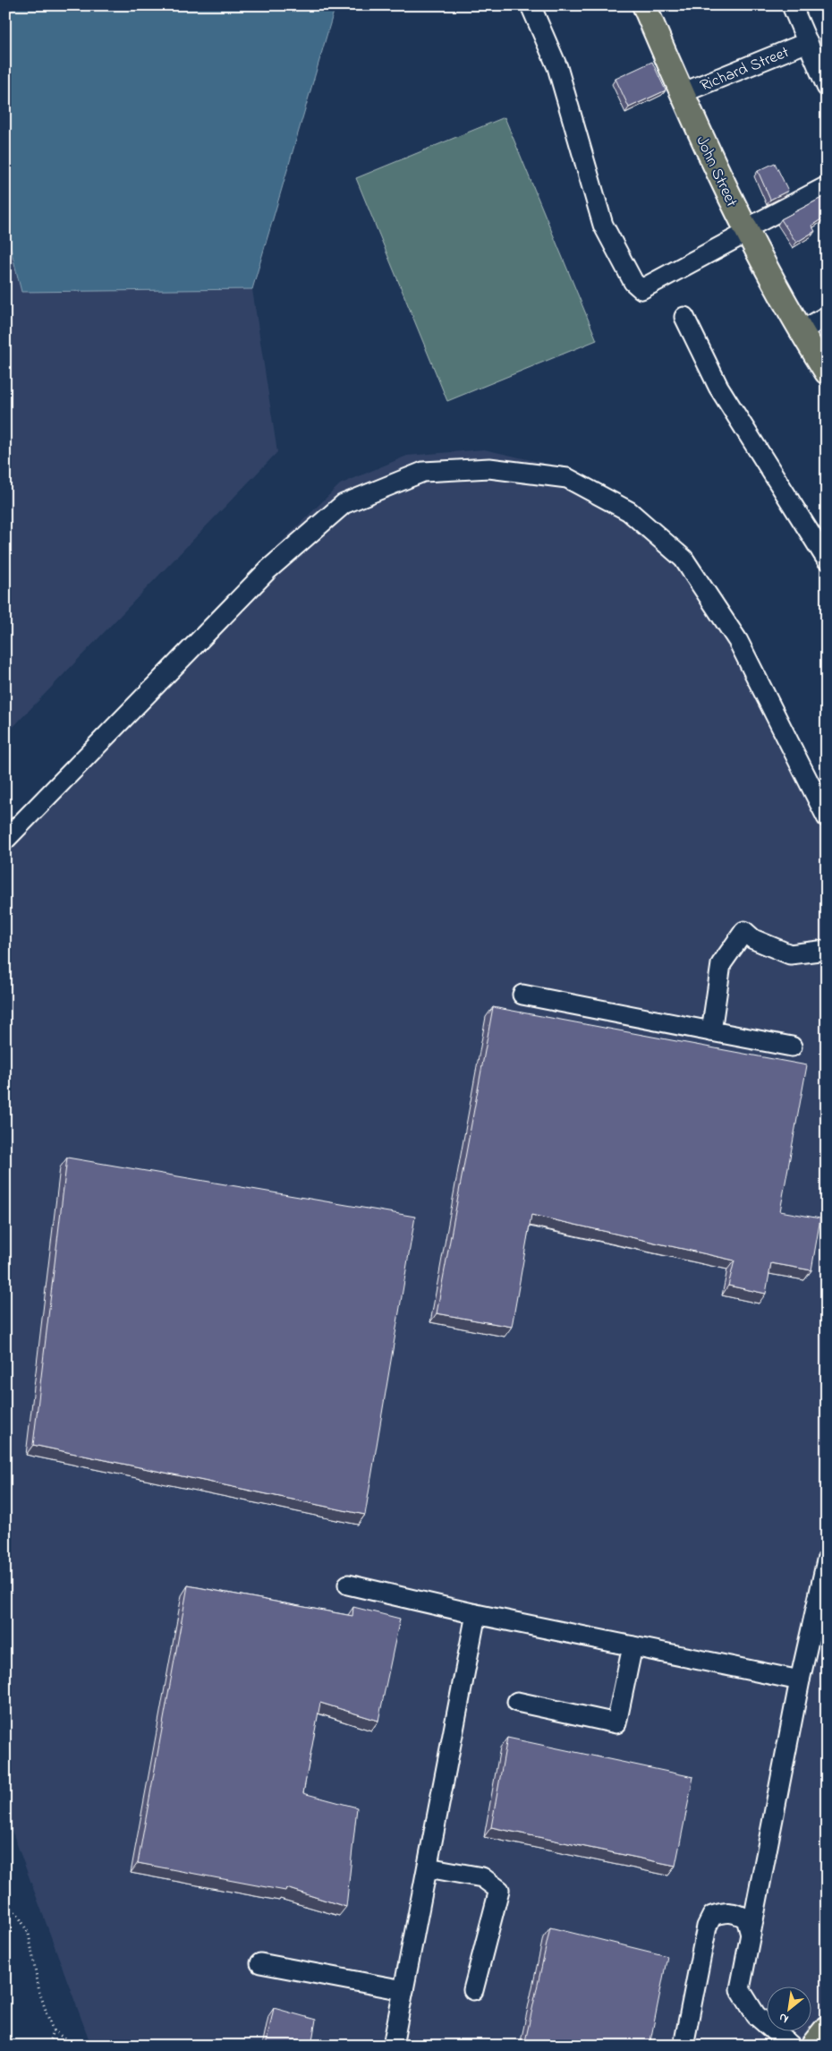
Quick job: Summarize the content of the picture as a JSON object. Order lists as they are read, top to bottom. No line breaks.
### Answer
{"streets":{"main road":["John Street"],"street":["Richard Street"]},"crossings":[["Richard Street","John Street"]],"north":"bottom left"}
